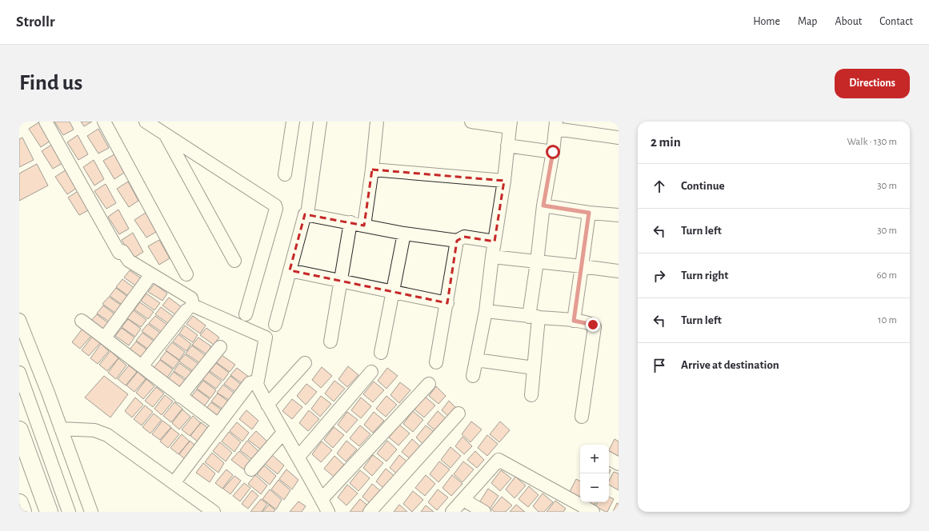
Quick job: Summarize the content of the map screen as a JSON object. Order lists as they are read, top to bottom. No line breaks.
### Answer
{"page":{"header":"Strollr","nav":["Home","Map","About","Contact"],"buttons":"Directions","title":"Find us","heading":["2 min","Walk · 130 m"],"list":[["Continue","30 m"],["Turn left","30 m"],["Turn right","60 m"],["Turn left","10 m"],"Arrive at destination"],"map_buttons":["+","−"]}}
